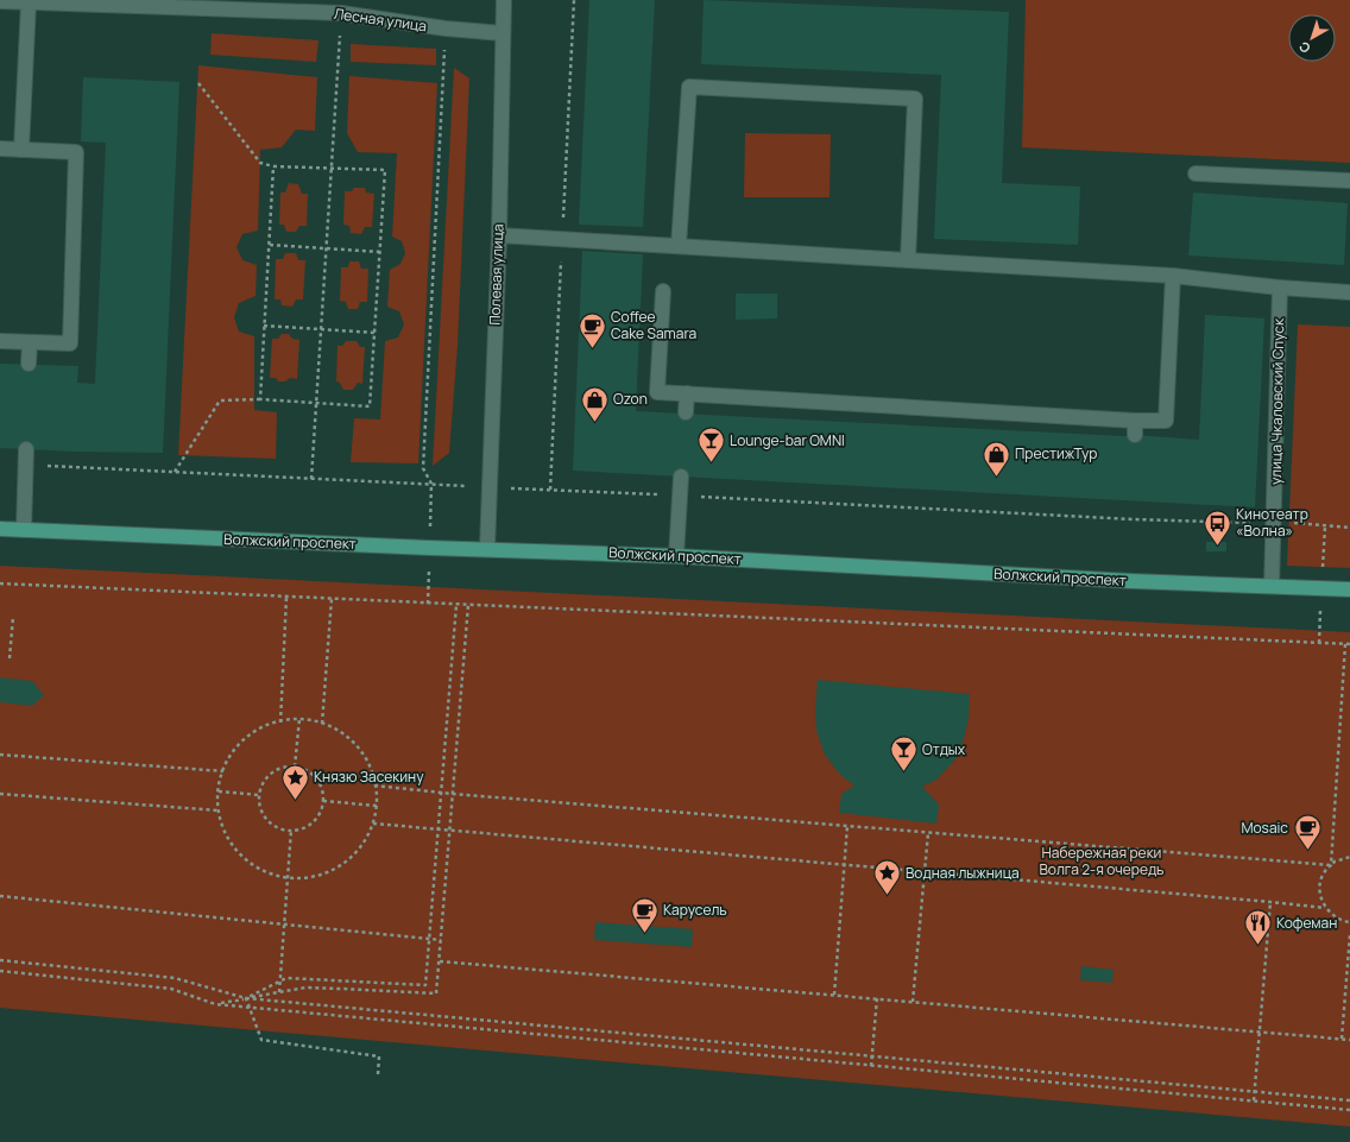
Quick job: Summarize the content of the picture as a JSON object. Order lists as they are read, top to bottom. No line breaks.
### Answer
{"streets":{"main road":["Волжский проспект"],"street":["Лесная улица","Полевая улица","улица Чкаловский Спуск"]},"crossings":[["Лесная улица","Полевая улица"],["Полевая улица","Волжский проспект"],["улица Чкаловский Спуск","Волжский проспект"]],"parks":["Набережная реки Волга 2-я очередь"],"places":{"cafe":["Coffee Cake Samara","Mosaic","Карусель"],"shop":["Ozon","ПрестижТур"],"bar":["Lounge-bar OMNI","Отдых"],"bus stop":["Кинотеатр «Волна»"],"place":["Князю Засекину","Водная лыжница"],"restaurant":["Кофеман"]},"north":"bottom left"}
